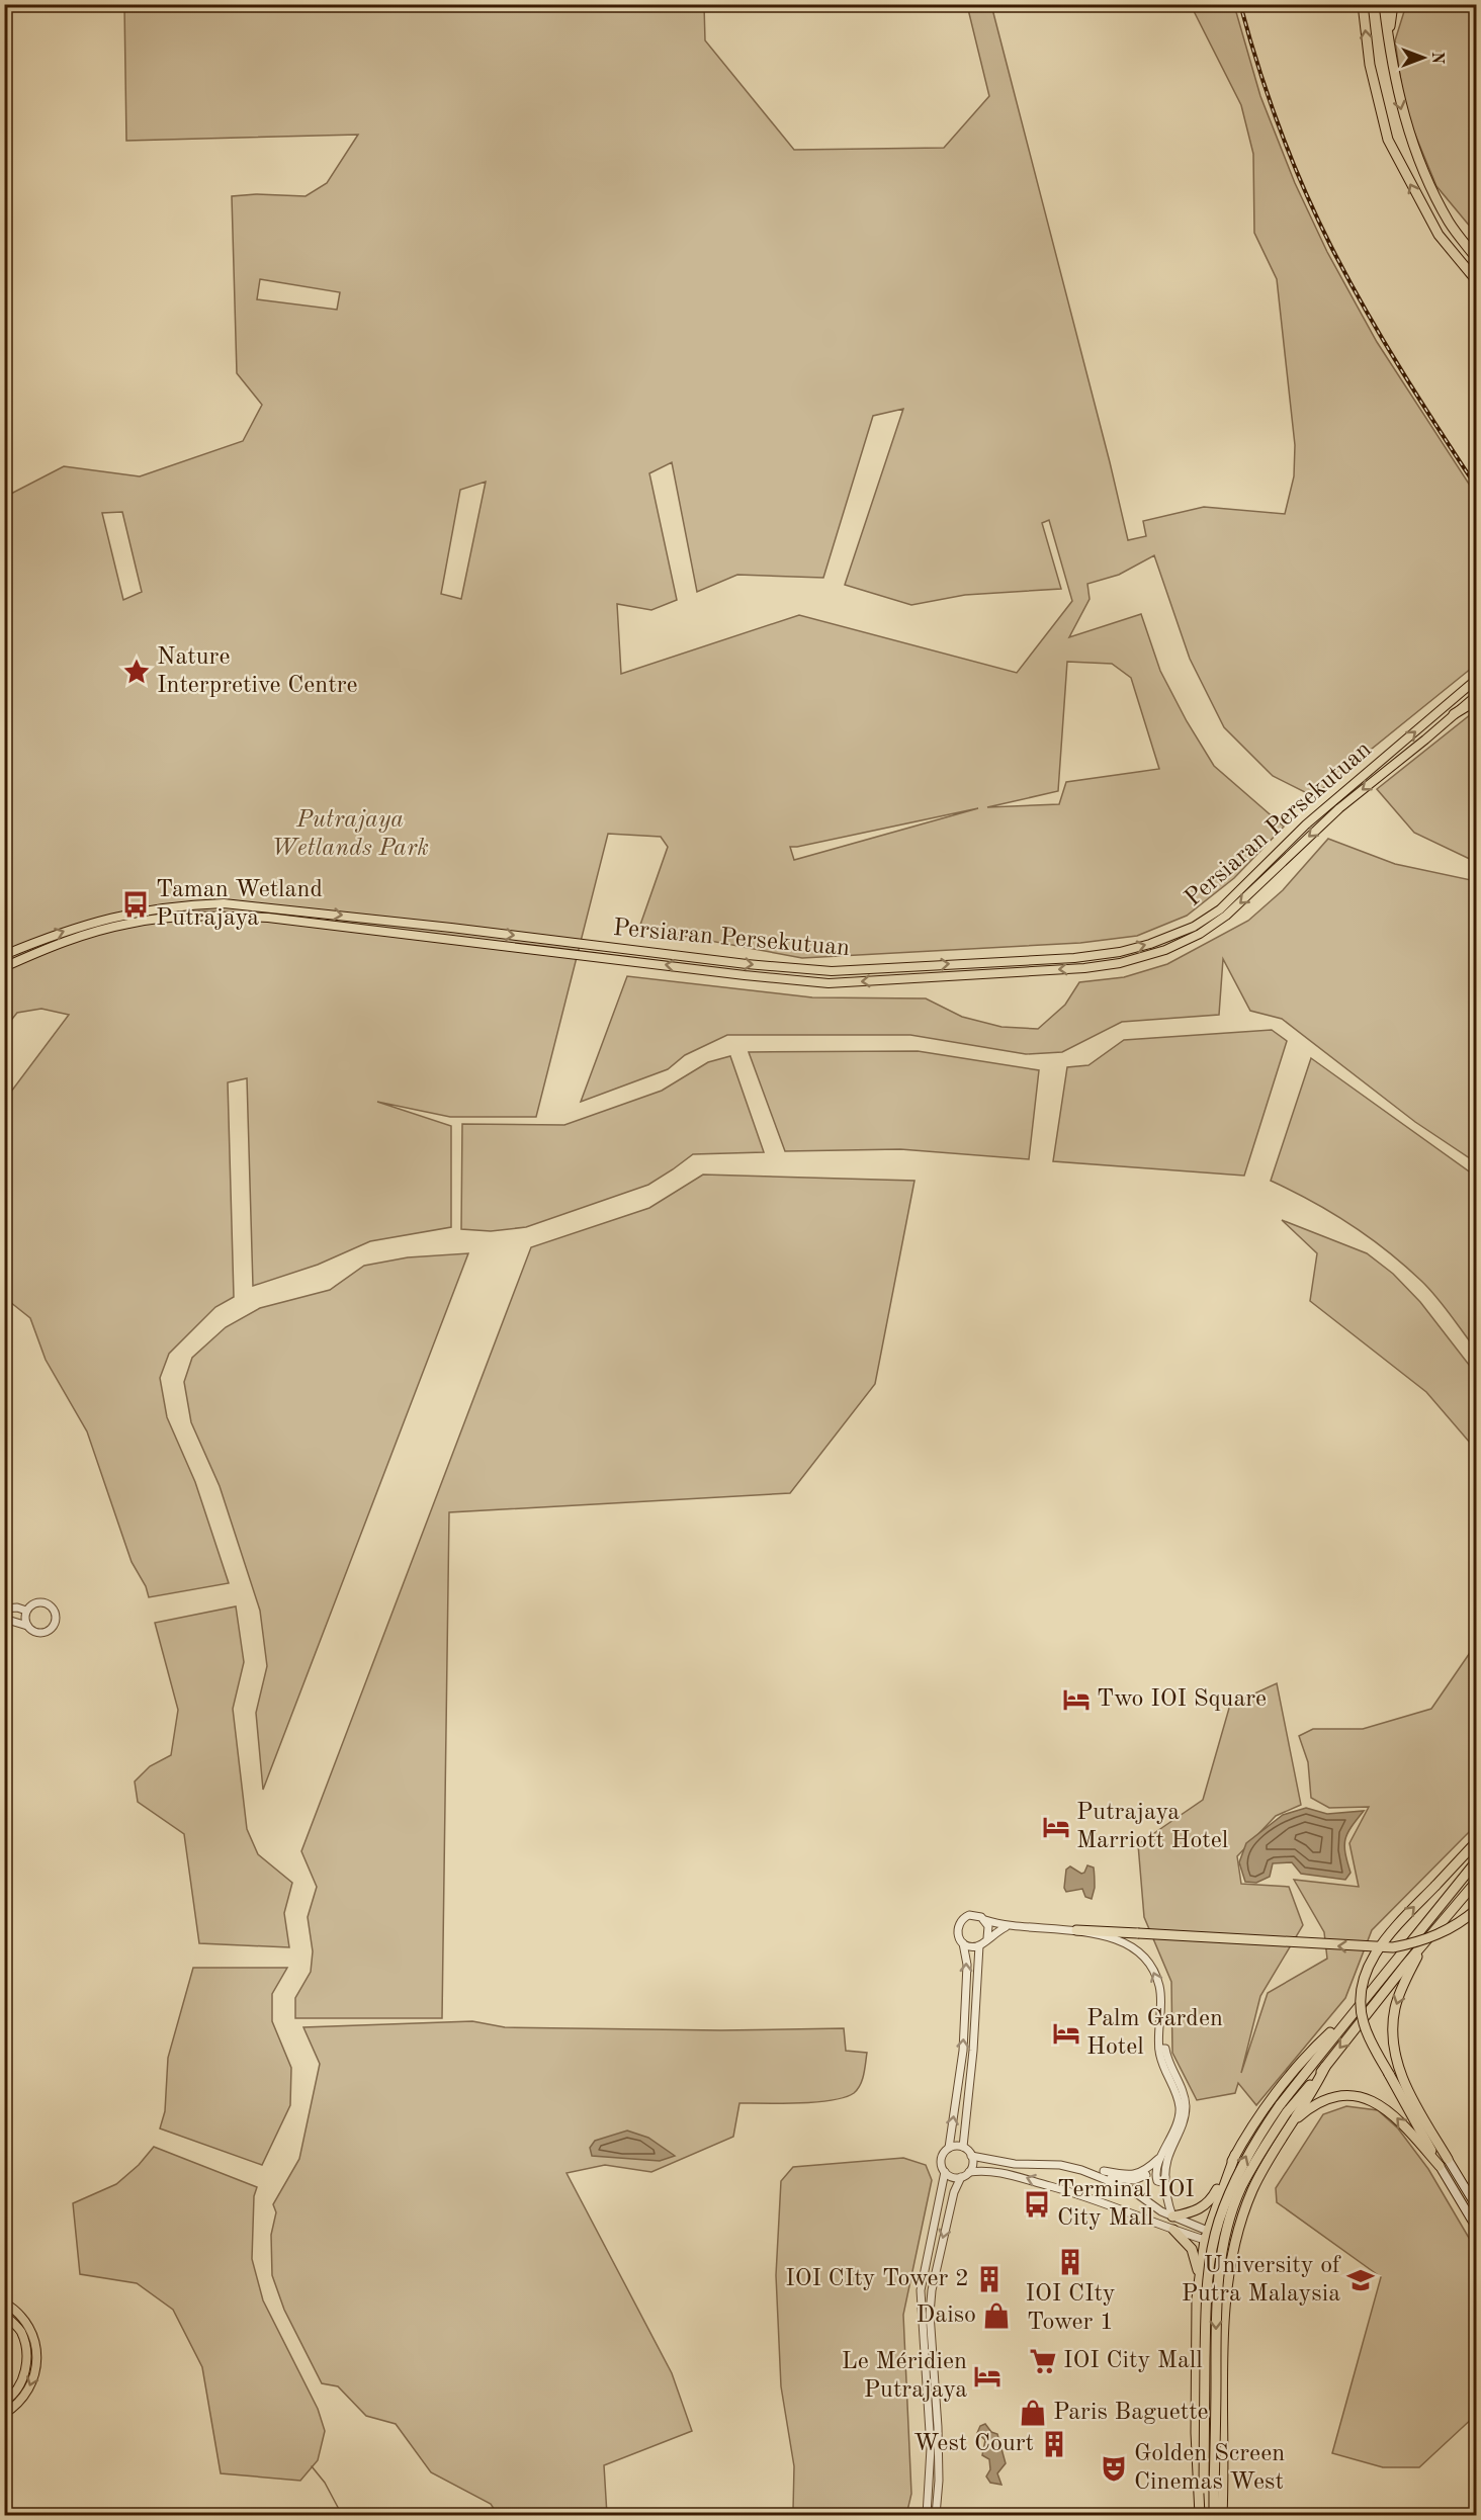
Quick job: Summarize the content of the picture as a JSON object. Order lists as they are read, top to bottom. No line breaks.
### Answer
{"streets":{"main road":["Persiaran Persekutuan"]},"parks":["Putrajaya Wetlands Park"],"places":{"place":["Nature Interpretive Centre"],"bus stop":["Taman Wetland Putrajaya","Terminal IOI City Mall"],"hotel":["Two IOI Square","Putrajaya Marriott Hotel","Palm Garden Hotel","Le Méridien Putrajaya"],"building":["IOI CIty Tower 1","IOI CIty Tower 2","West Court"],"school or university":["University of Putra Malaysia"],"shop":["Daiso","Paris Baguette"],"supermarket":["IOI City Mall"],"theatre":["Golden Screen Cinemas West"]},"north":"right"}
